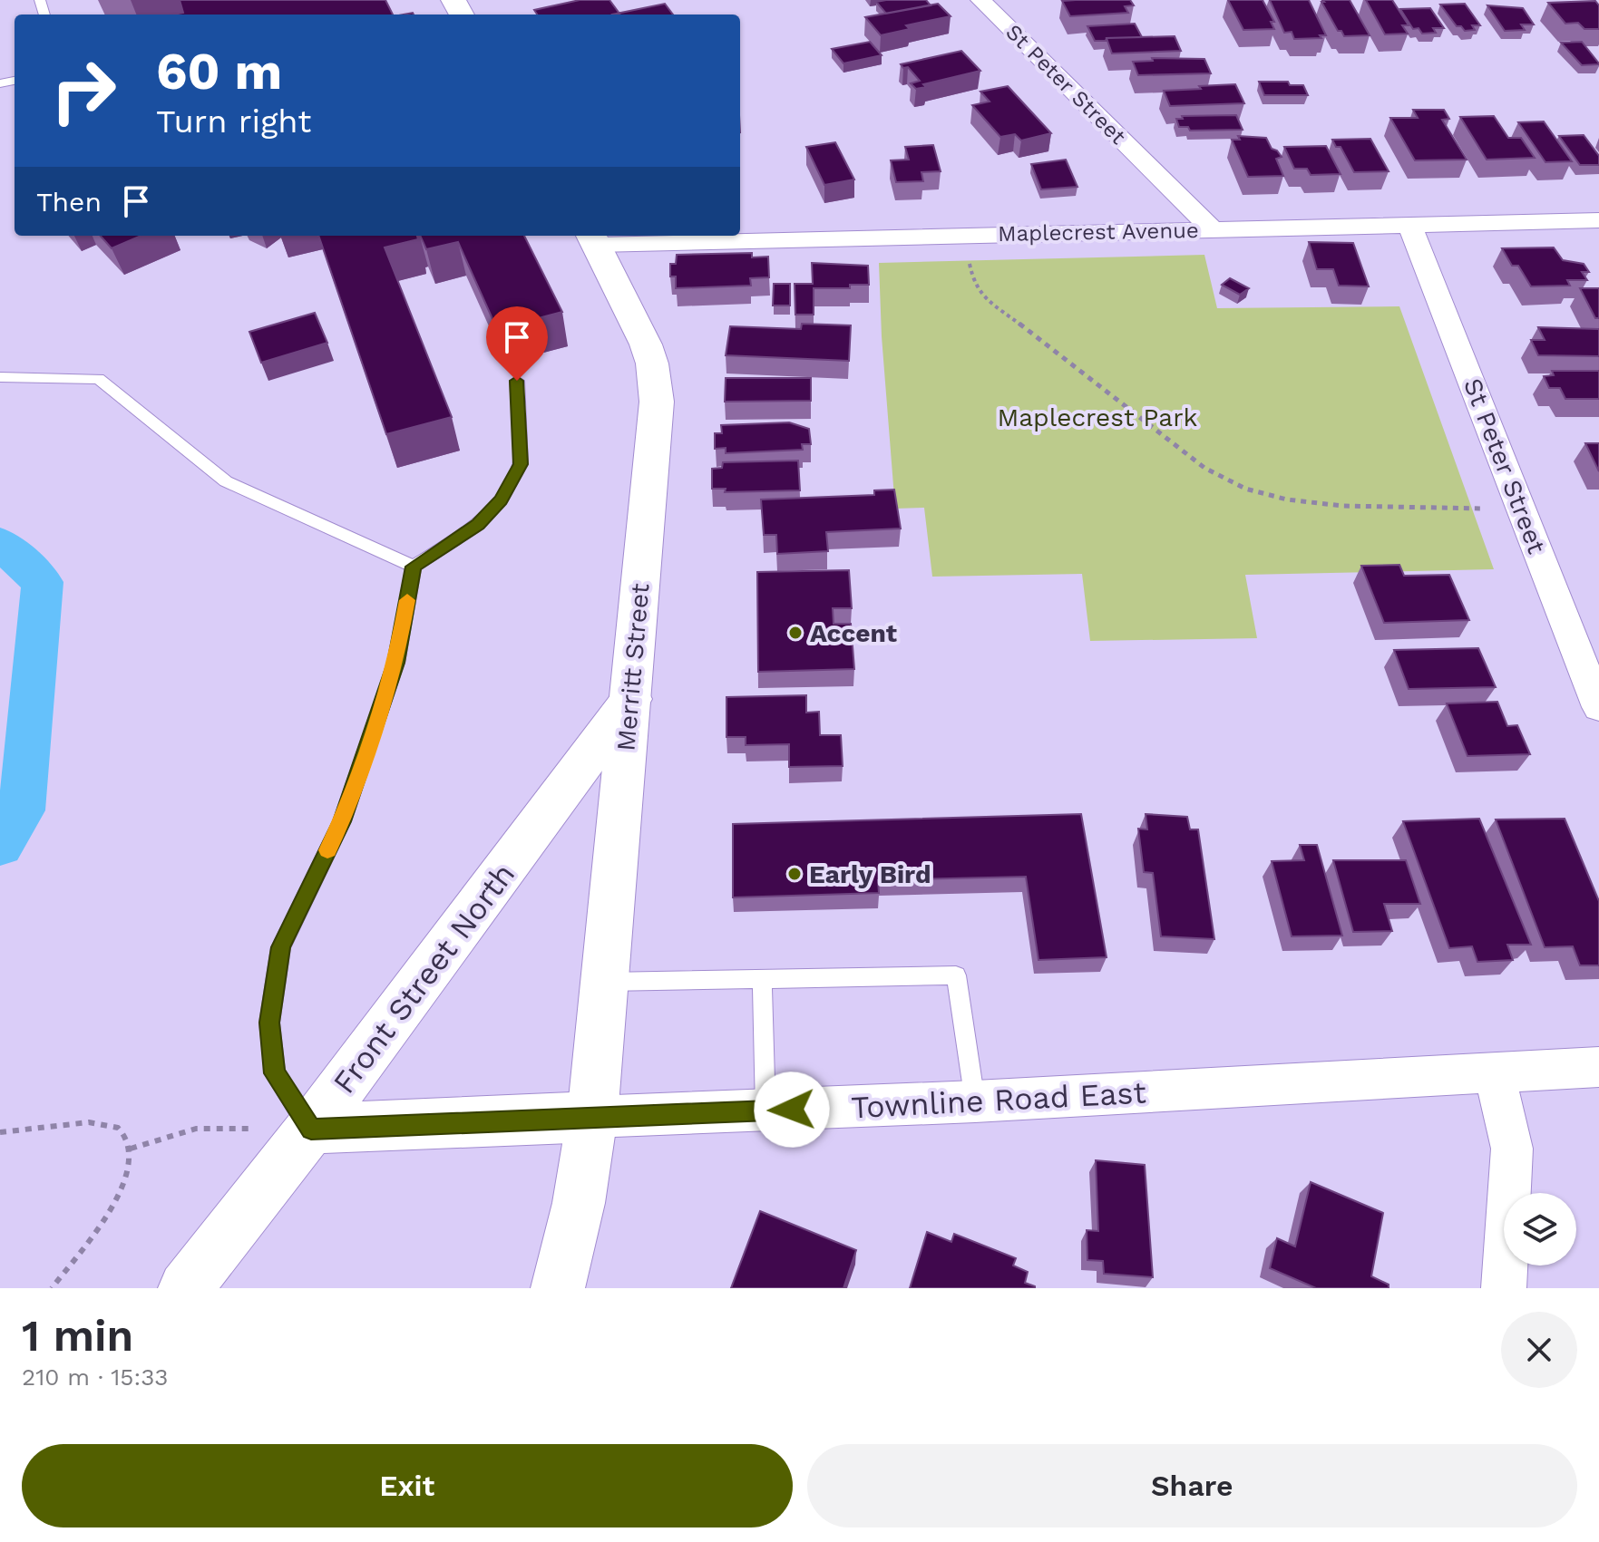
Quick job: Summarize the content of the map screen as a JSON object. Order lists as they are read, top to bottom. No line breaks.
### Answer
{"streets":{"main road":["Merritt Street","Front Street North","Townline Road East"],"street":["St Peter Street","Maplecrest Avenue"]},"crossings":[["St Peter Street","Maplecrest Avenue"],["Maplecrest Avenue","Merritt Street"],["Merritt Street","Front Street North"],["Merritt Street","Townline Road East"],["Front Street North","Townline Road East"]],"parks":["Maplecrest Park"],"places":["Accent","Early Bird"],"page":{"turn":["60 m","Turn right"],"then":"Then","heading":["1 min","210 m · 15:33"],"buttons":["Exit","Share"]}}
